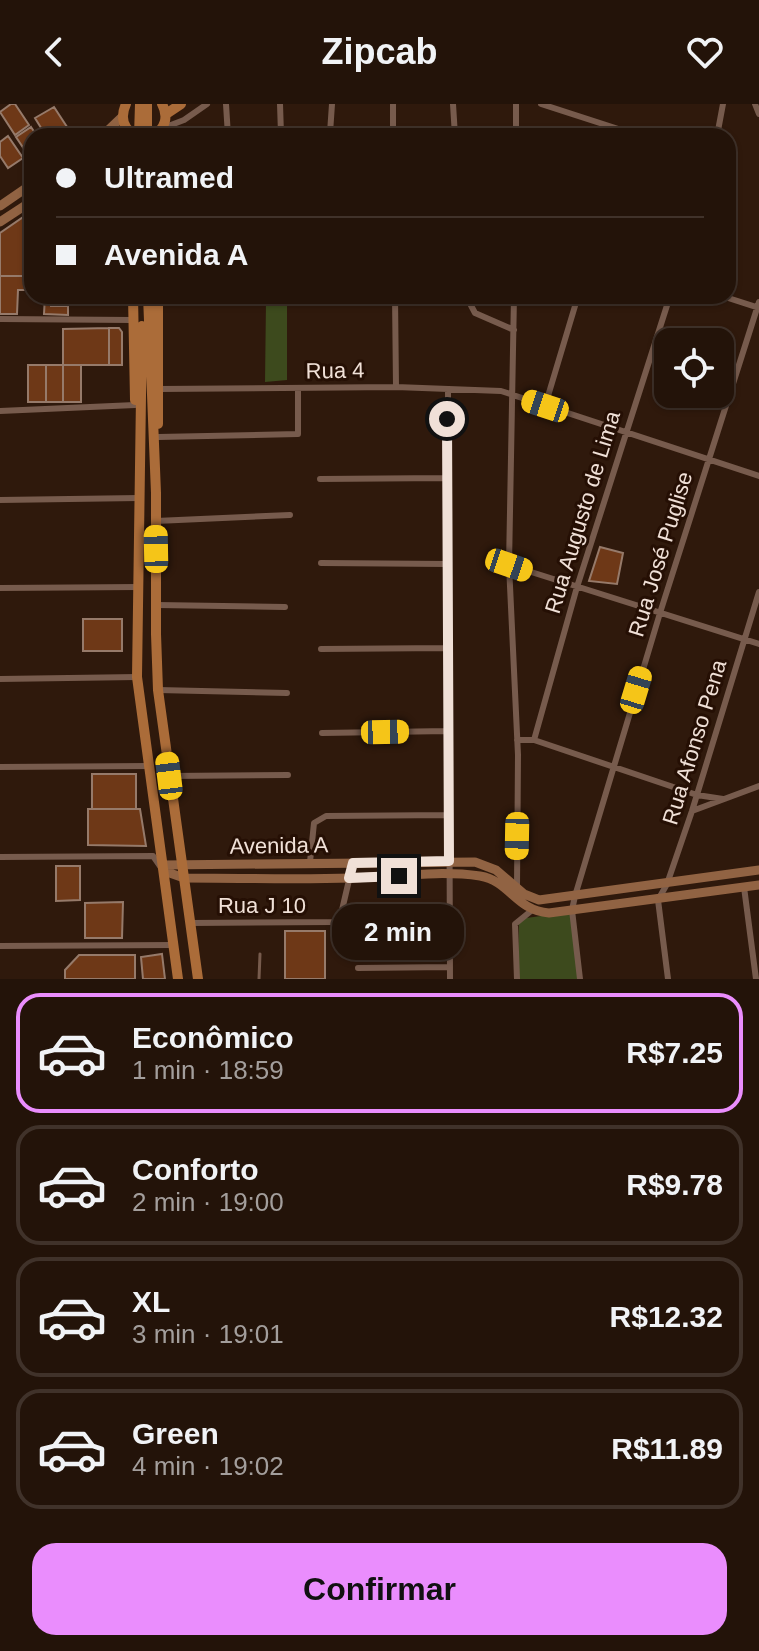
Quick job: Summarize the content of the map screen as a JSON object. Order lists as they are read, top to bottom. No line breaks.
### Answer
{"streets":{"street":["Rua 4","Rua Augusto de Lima","Rua José Puglise","Rua Afonso Pena","Avenida A","Rua J 10"]},"crossings":[["Rua 4","Rua Augusto de Lima"],["Rua 4","Rua José Puglise"],["Rua José Puglise","Avenida A"],["Rua Afonso Pena","Avenida A"],["Avenida A","Rua J 10"]],"page":{"header":"Zipcab","banner":["Ultramed","Avenida A"],"bubble":"2 min","list":[{"name":"Econômico","note":"1 min · 18:59","value":"R$7.25"},{"name":"Conforto","note":"2 min · 19:00","value":"R$9.78"},{"name":"XL","note":"3 min · 19:01","value":"R$12.32"},{"name":"Green","note":"4 min · 19:02","value":"R$11.89"}],"buttons":"Confirmar"}}
